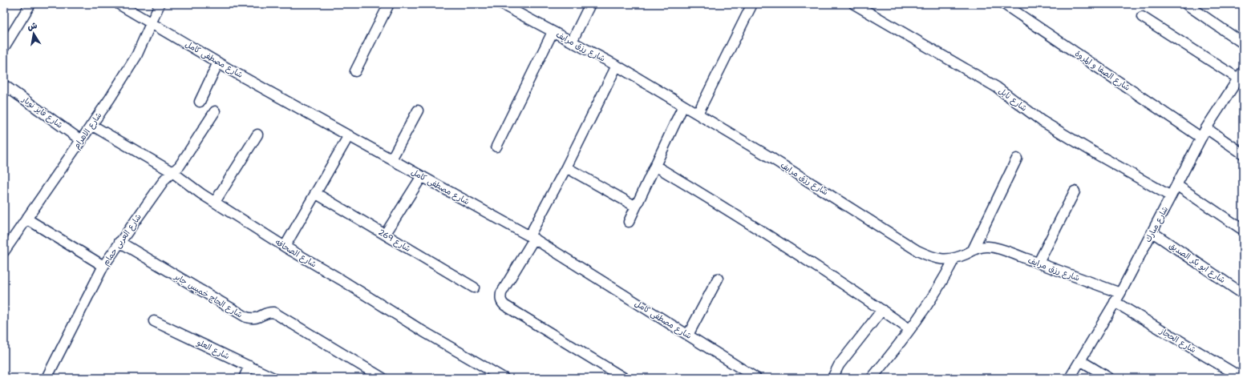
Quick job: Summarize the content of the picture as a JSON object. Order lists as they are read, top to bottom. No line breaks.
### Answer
{"streets":{"street":["شارع رزق مرايف","شارع مصطفى كامل","شارع الصفا و المروة","شارع نايل","شارع فايز نوبار","شارع الاهرام","شارع مبارك","شارع العربى حمام","شارع 269","شارع الصحافه","شارع ابو بكر الصديق","شارع الحاج خميس جابر","شارع الحجاز","شارع العلو"]},"crossings":[["شارع رزق مرايف","شارع مبارك"],["شارع مصطفى كامل","شارع الاهرام"],["شارع الصفا و المروة","شارع مبارك"],["شارع نايل","شارع مبارك"],["شارع فايز نوبار","شارع الاهرام"],["شارع الاهرام","شارع الصحافه"],["شارع مبارك","شارع ابو بكر الصديق"],["شارع مبارك","شارع الحجاز"],["شارع العربى حمام","شارع الصحافه"],["شارع العربى حمام","شارع الحاج خميس جابر"]],"north":"top"}
